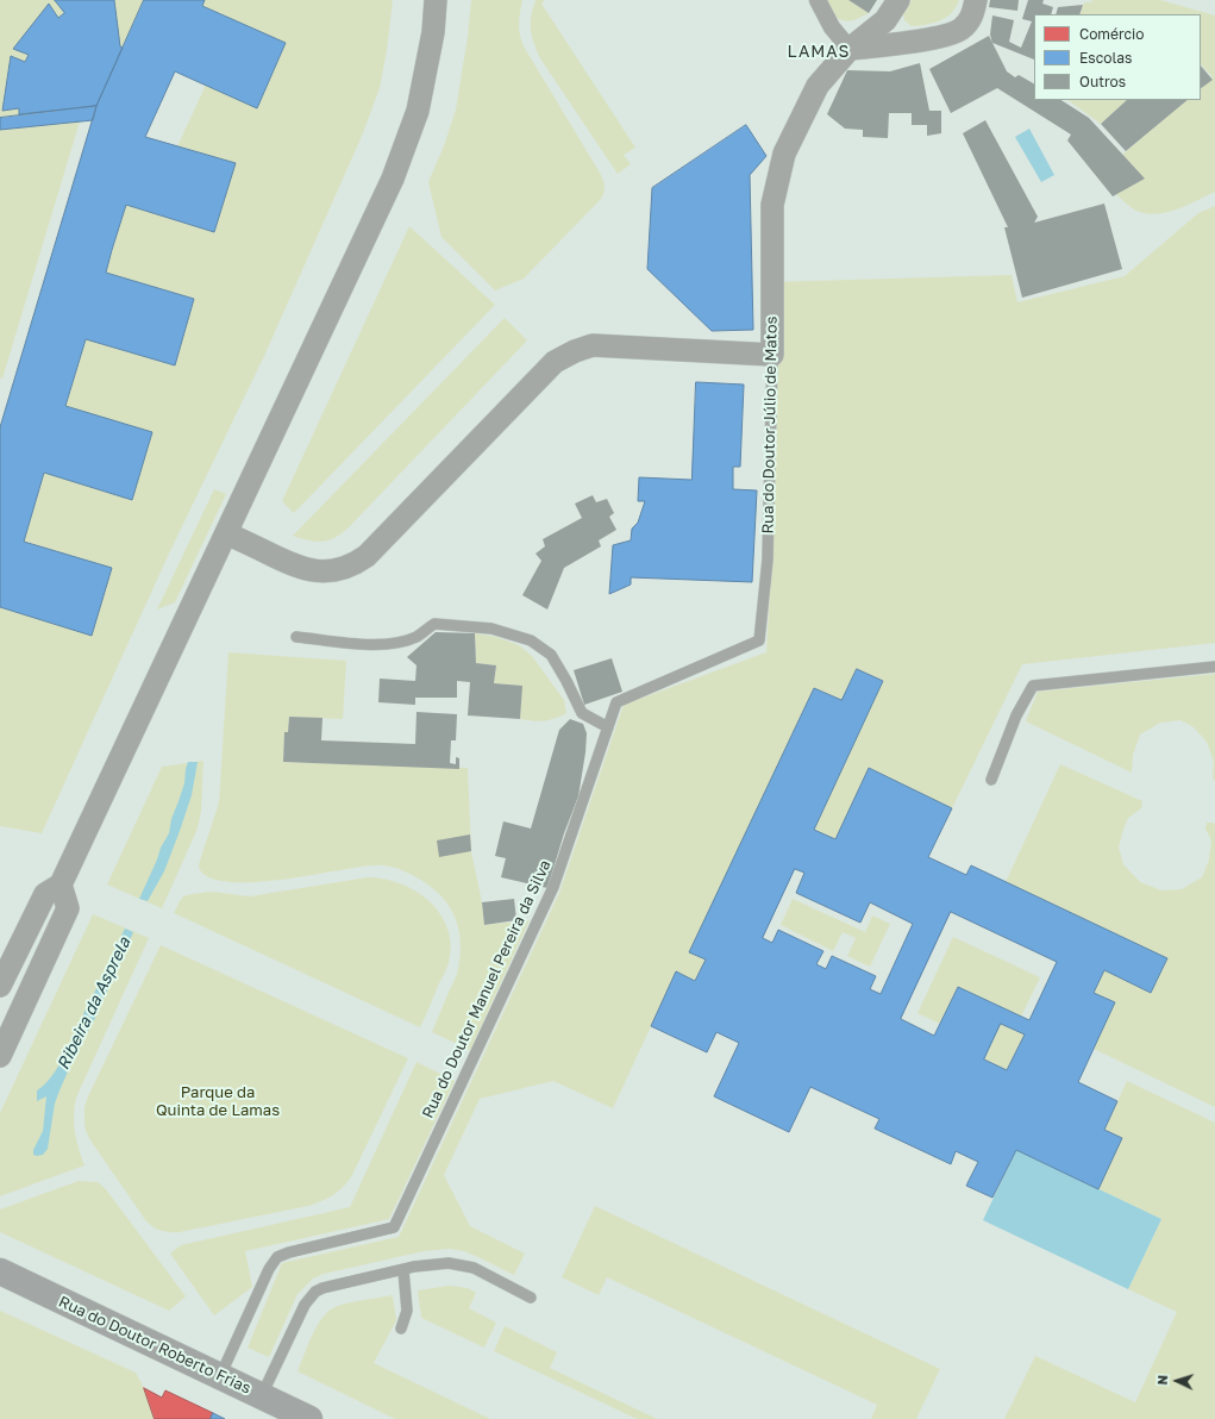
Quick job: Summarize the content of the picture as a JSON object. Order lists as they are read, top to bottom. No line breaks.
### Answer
{"streets":{"main road":["Rua do Doutor Roberto Frias"],"street":["Rua do Doutor Júlio de Matos"],"lane":["Rua do Doutor Manuel Pereira da Silva"]},"crossings":[["Rua do Doutor Júlio de Matos","Rua do Doutor Manuel Pereira da Silva"],["Rua do Doutor Manuel Pereira da Silva","Rua do Doutor Roberto Frias"]],"districts":["LAMAS"],"water":["Ribeira da Asprela"],"parks":["Parque da Quinta de Lamas"],"legend":["Comércio","Escolas","Outros"],"north":"left"}
